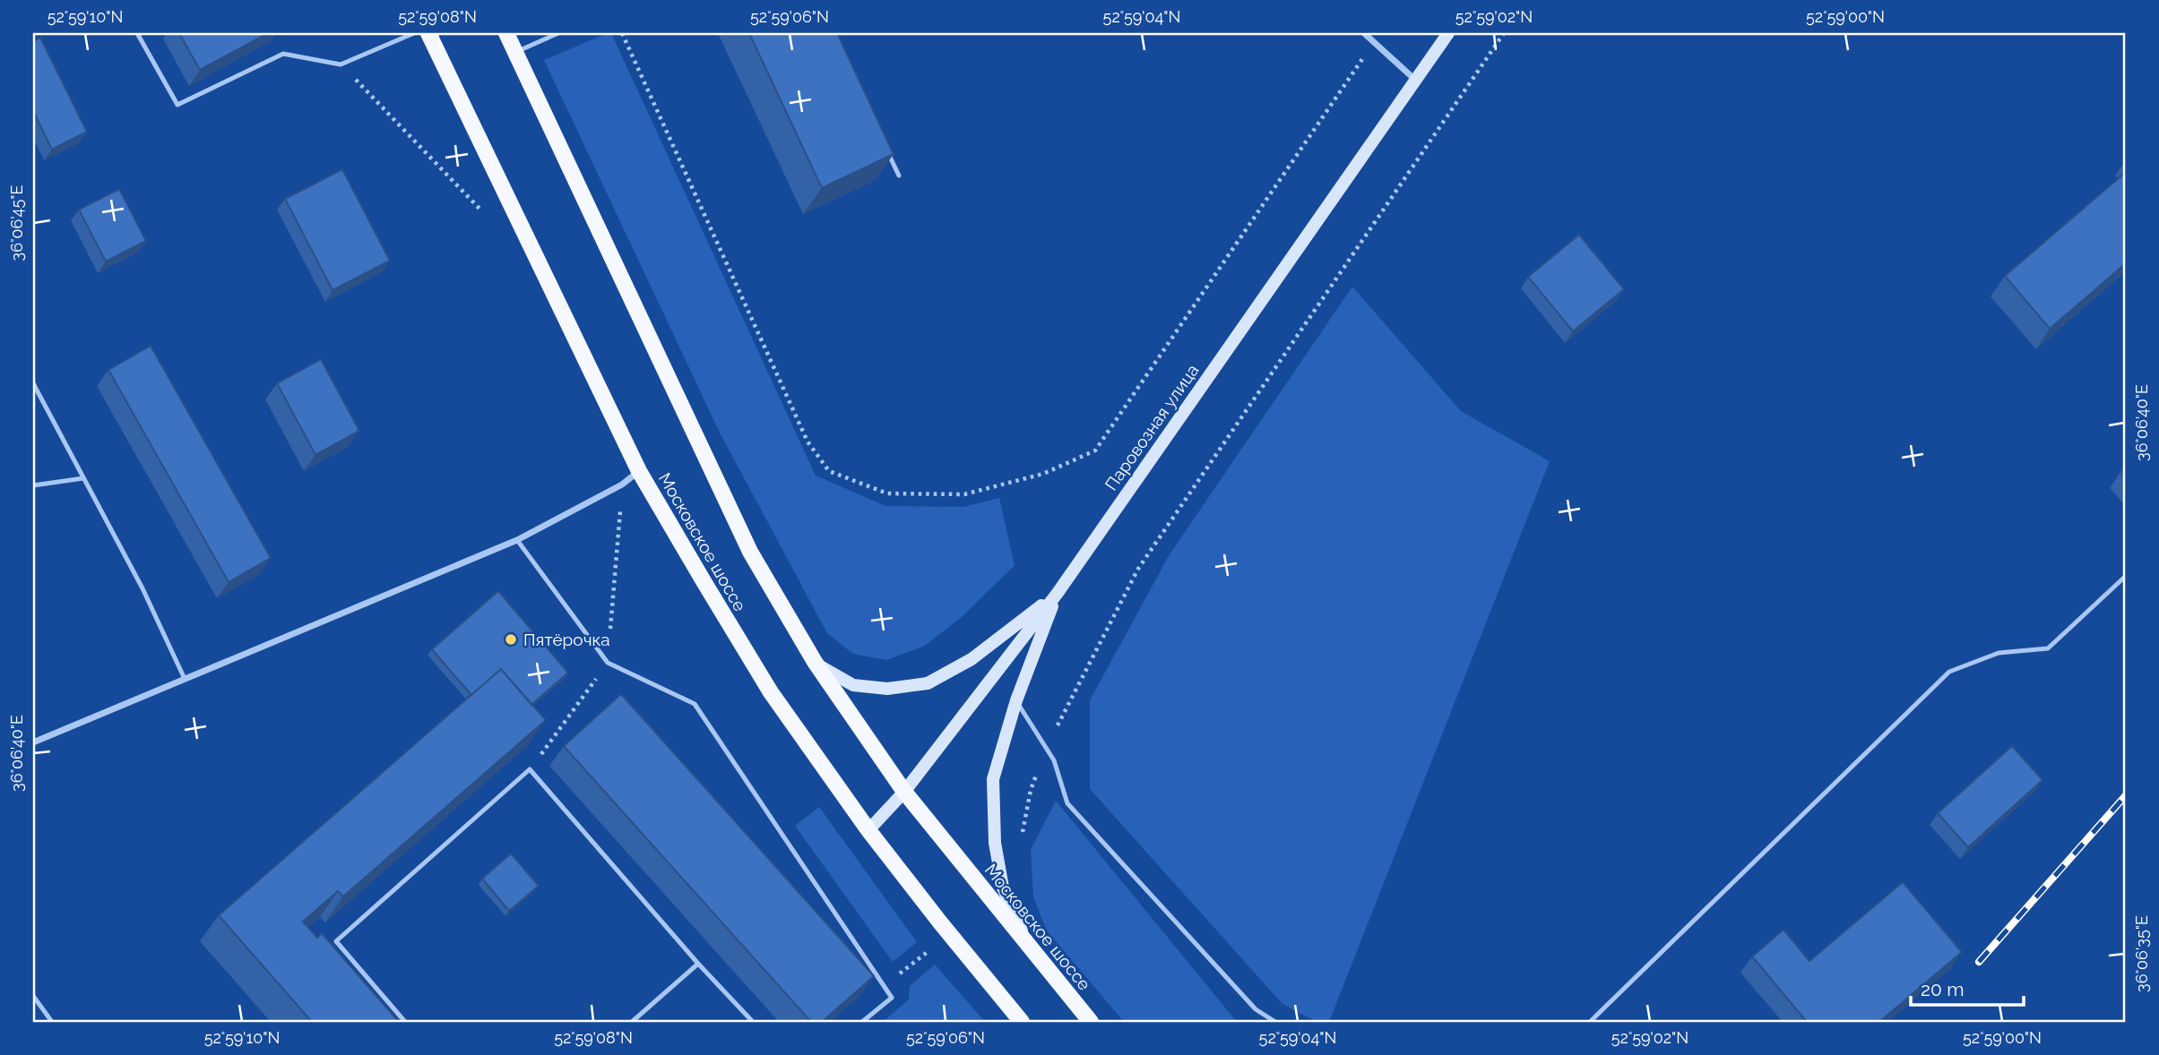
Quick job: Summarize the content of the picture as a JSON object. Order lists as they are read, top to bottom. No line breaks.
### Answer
{"streets":{"main road":["Паровозная улица","Московское шоссе"]},"crossings":[["Паровозная улица","Московское шоссе"]],"places":["Пятёрочка"],"scale_bar":"20 m","coordinates":["52°59'10\"N","52°59'08\"N","52°59'06\"N","52°59'04\"N","52°59'02\"N","52°59'00\"N","36°06'45\"E","36°06'40\"E","36°06'35\"E"]}
